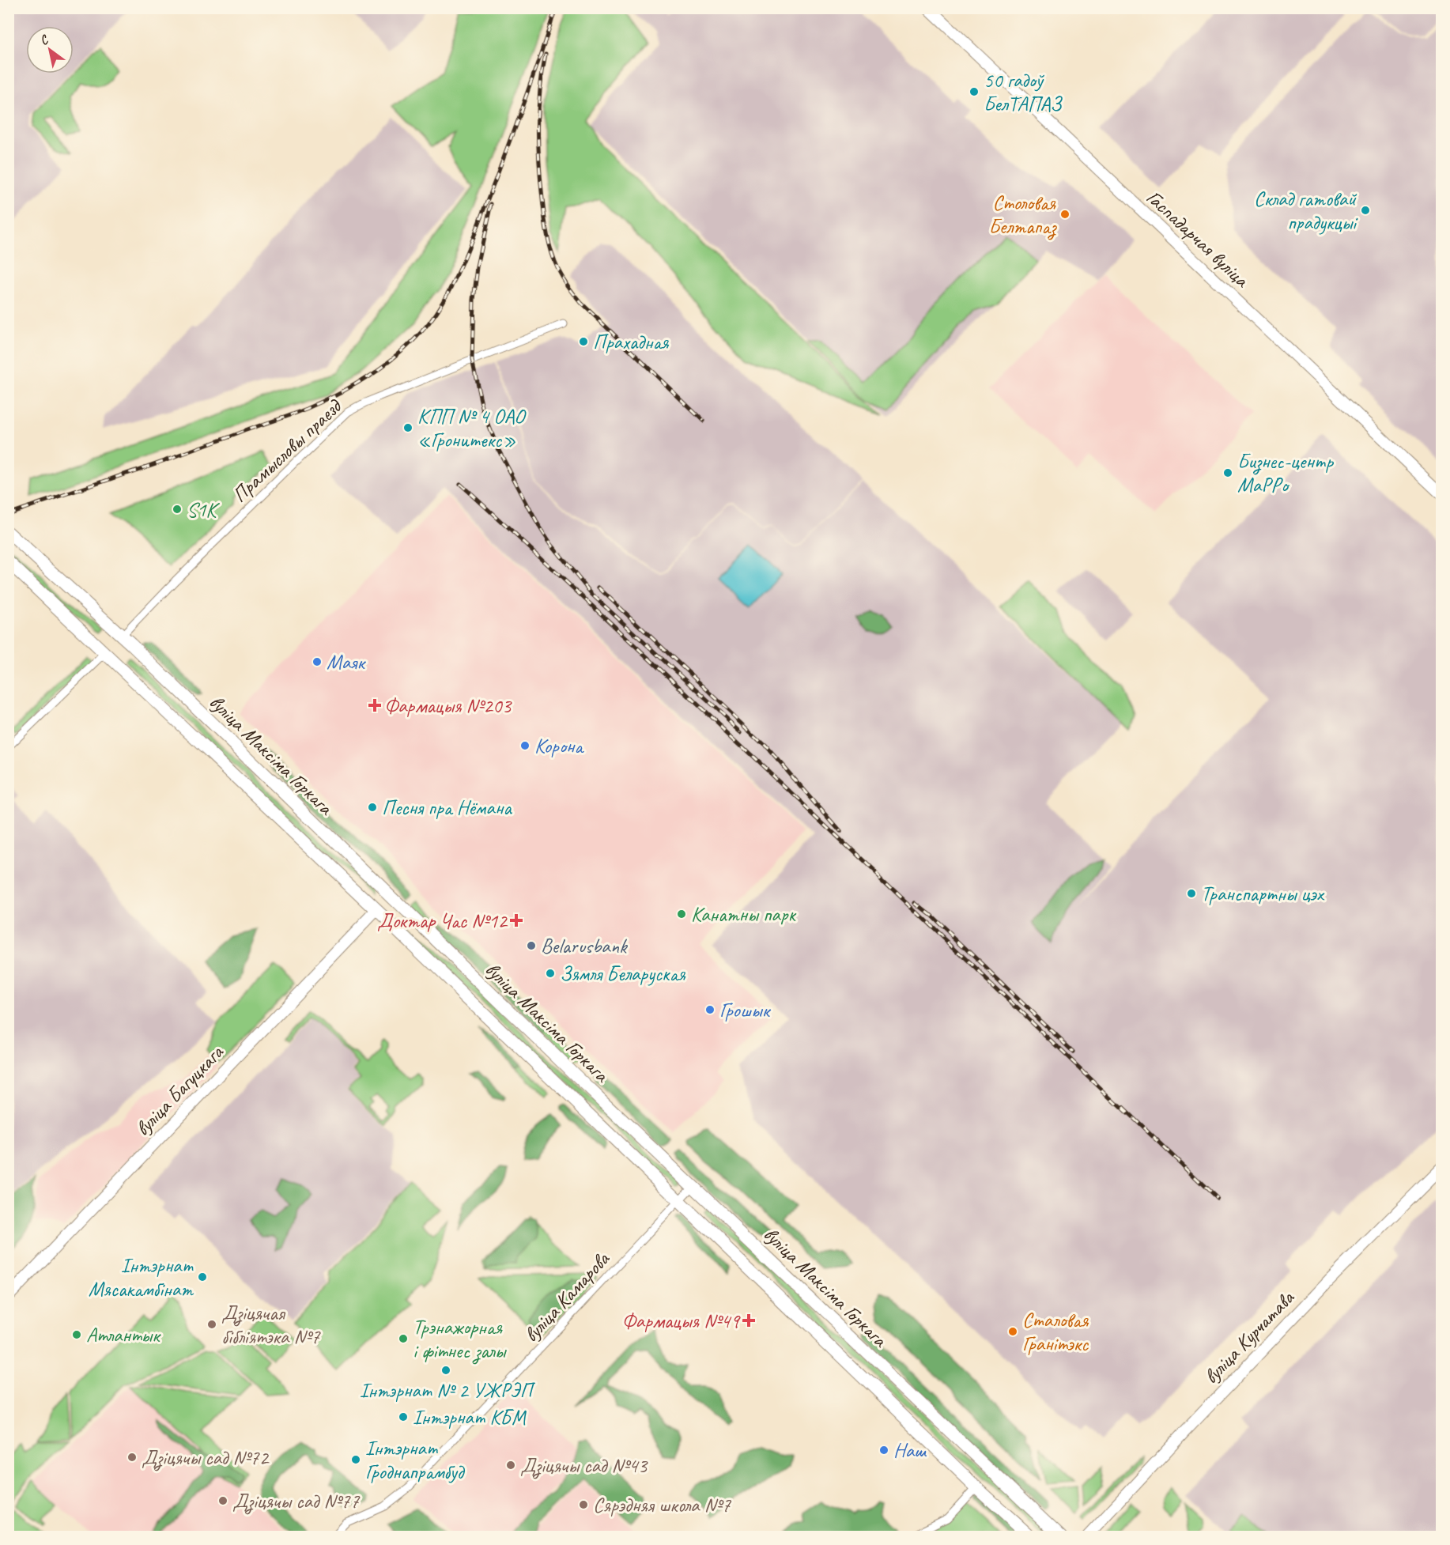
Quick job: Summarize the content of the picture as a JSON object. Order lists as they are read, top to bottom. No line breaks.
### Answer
{"streets":{"main road":["Гаспадарчая вуліца","вуліца Максіма Горкага","вуліца Багуцкага","вуліца Курчатава"],"street":["Прамысловы праезд","вуліца Камарова"]},"crossings":[["Прамысловы праезд","вуліца Максіма Горкага"],["вуліца Максіма Горкага","вуліца Багуцкага"],["вуліца Максіма Горкага","вуліца Камарова"]],"places":{"other":["50 гадоў БелТАПАЗ","Склад гатовай прадукцыі","Столовая Белтапаз","Прахадная","КПП № 4 ОАО «Гронитекс»","Бизнес-центр МаРРо","S1K","Маяк","Корона","Песня пра Нёмана","Транспартны цэх","Канатны парк","Belarusbank","Зямля Беларуская","Грошык","Інтэрнат Мясакамбінат","Дзіцячая бібліятэка №7","Сталовая Гранітэкс","Атлантык","Трэнажорная і фітнес залы","Інтэрнат № 2 УЖРЭП","Інтэрнат КБМ","Наш","Дзіцячы сад №72","Інтэрнат Гроднапрамбуд","Дзіцячы сад №43","Дзіцячы сад №77","Сярэдняя школа №7"],"health":["Фармацыя №203","Доктар Час №12","Фармацыя №49"]},"north":"top left"}
